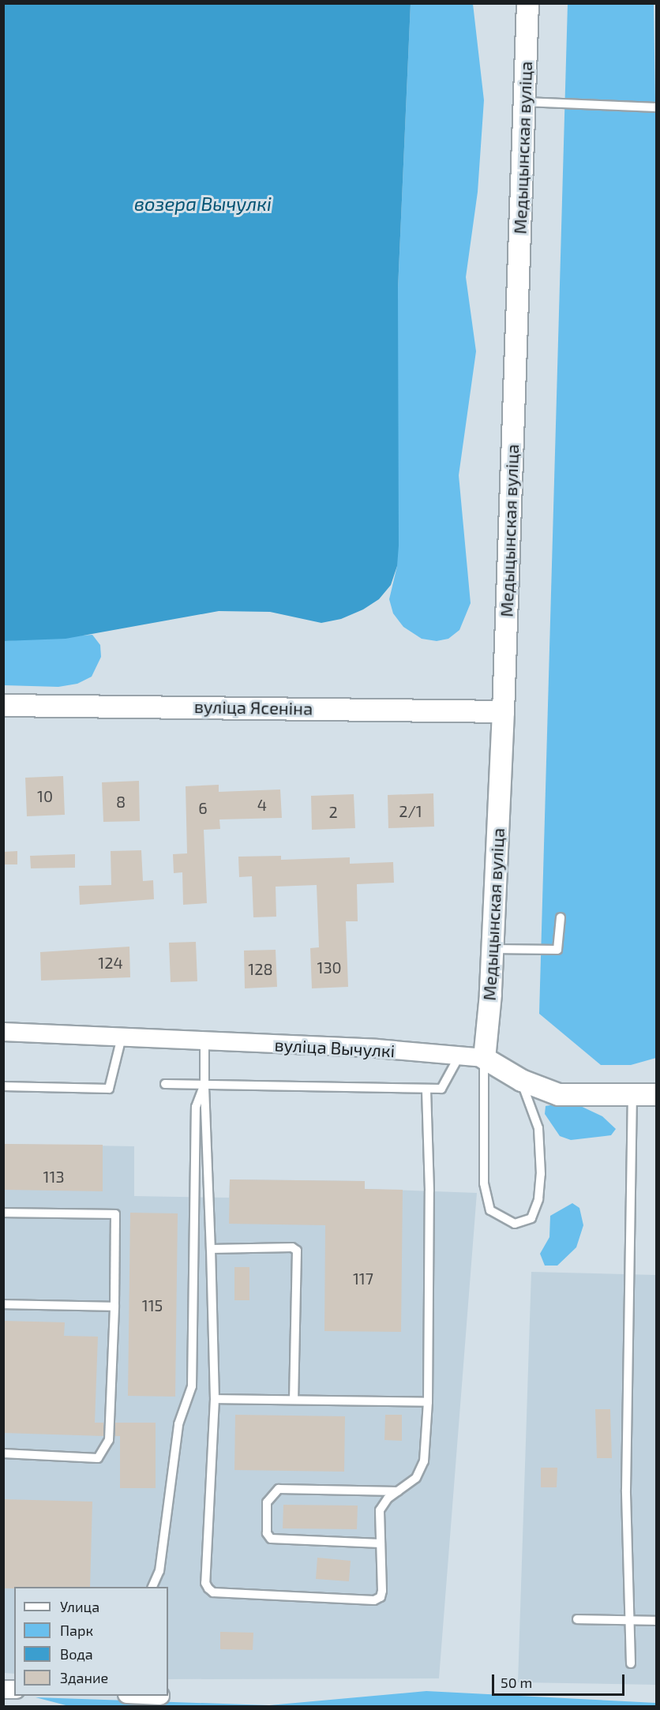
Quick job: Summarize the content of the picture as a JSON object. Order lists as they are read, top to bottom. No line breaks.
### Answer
{"streets":{"street":["Медыцынская вуліца","вуліца Ясеніна","вуліца Вычулкі"]},"crossings":[["Медыцынская вуліца","вуліца Ясеніна"],["Медыцынская вуліца","вуліца Вычулкі"]],"water":["возера Вычулкі"],"house_numbers":["10","8","4","6","2/1","2","124","130","128","113","117","115"],"legend":["Улица","Парк","Вода","Здание"],"scale_bar":"50 m"}
